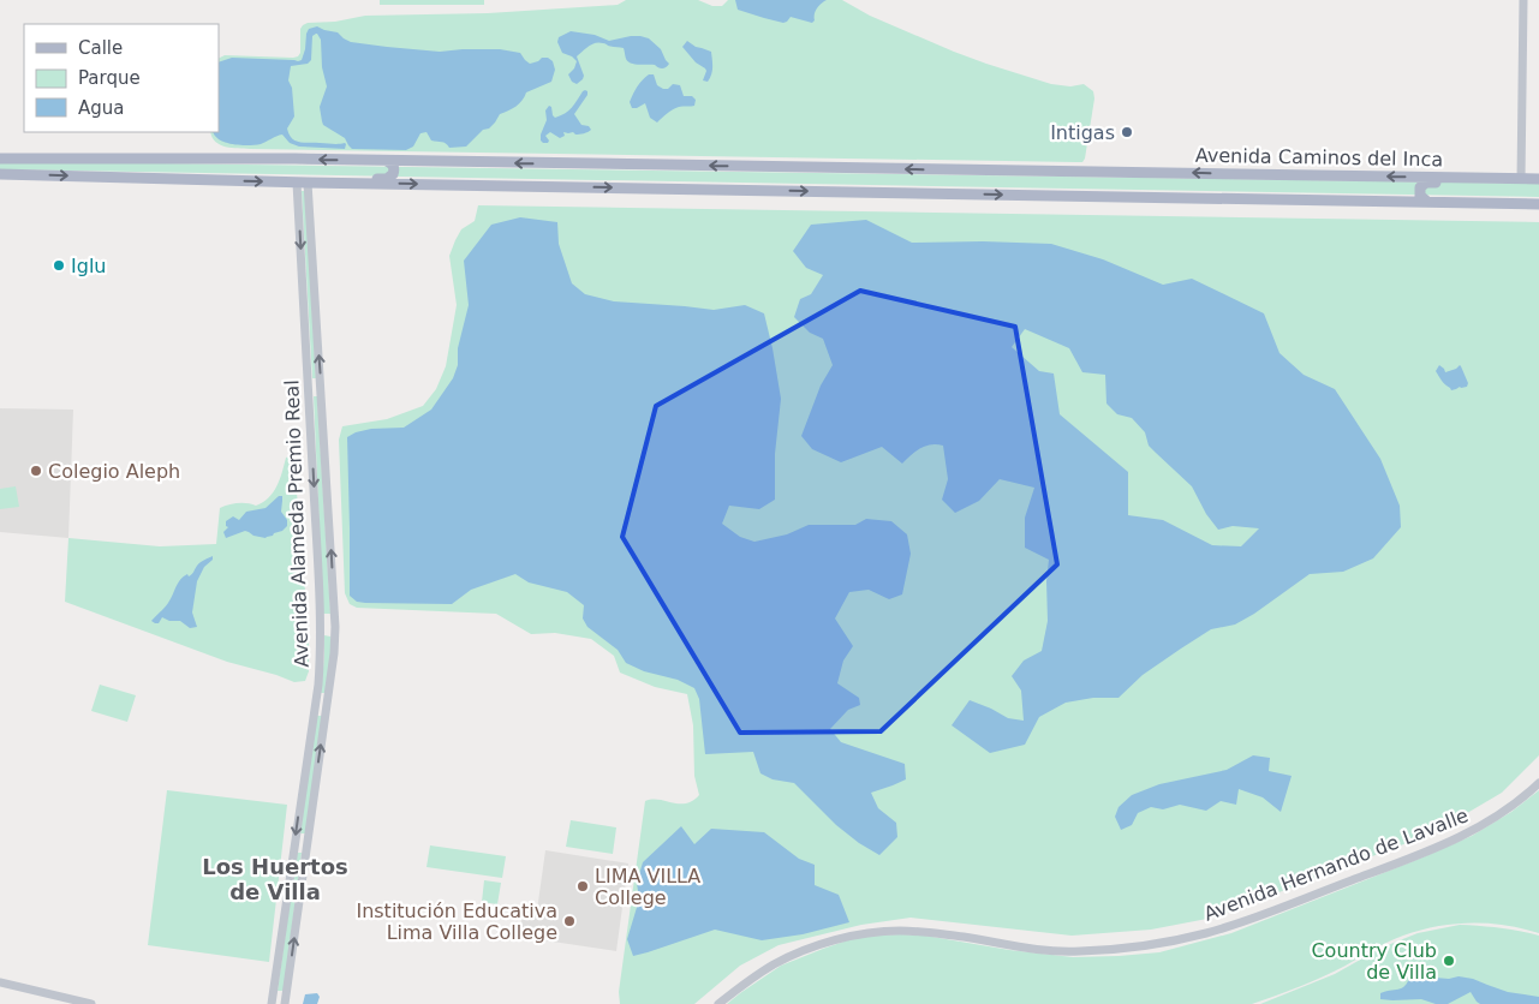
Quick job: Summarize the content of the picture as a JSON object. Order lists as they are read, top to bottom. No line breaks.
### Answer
{"streets":{"main road":["Avenida Caminos del Inca"],"street":["Avenida Alameda Premio Real","Avenida Hernando de Lavalle"]},"districts":["Los Huertos de Villa"],"places":["Intigas","Iglu","Colegio Aleph","LIMA VILLA College","Institución Educativa Lima Villa College","Country Club de Villa"],"legend":["Calle","Parque","Agua"]}
